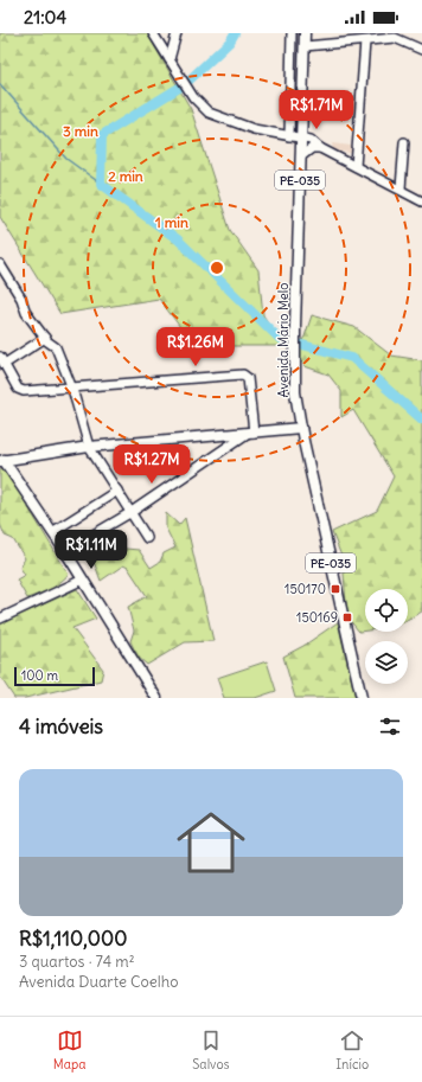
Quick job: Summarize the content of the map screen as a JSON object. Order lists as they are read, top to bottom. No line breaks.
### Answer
{"streets":{"main road":["PE-035","Avenida Mário Melo"]},"places":{"transit":["150170","150169"]},"scale_bar":"100 m","page":{"status":"21:04","price":["R$1.71M","R$1.26M","R$1.27M","R$1.11M"],"scale":"100 m","heading":"4 imóveis","list":[{"name":"R$1,110,000","note":"3 quartos · 74 m² · Avenida Duarte Coelho"}],"tabs":["Mapa","Salvos","Início"]},"rings":["3 min","2 min","1 min"]}
